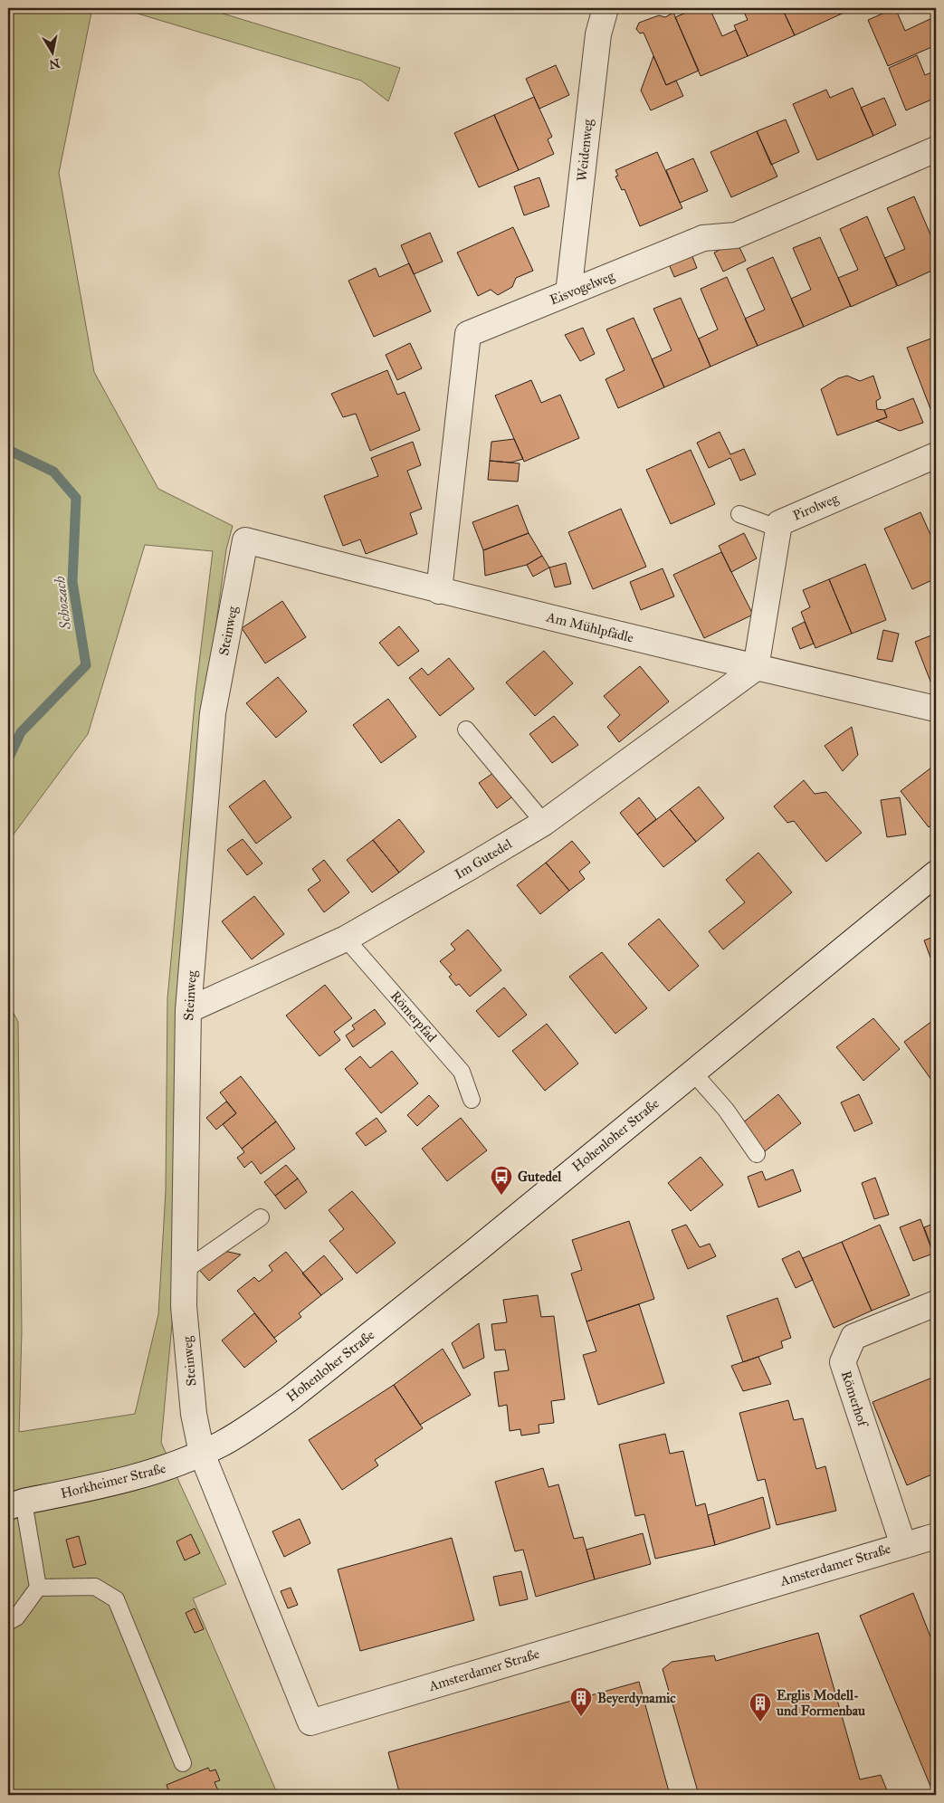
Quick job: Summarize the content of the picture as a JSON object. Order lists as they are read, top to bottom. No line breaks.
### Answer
{"streets":{"street":["Weidenweg","Eisvogelweg","Pirolweg","Am Mühlpfädle","Steinweg","Im Gutedel","Hohenloher Straße","Römerhof","Horkheimer Straße","Amsterdamer Straße"],"lane":["Römerpfad"]},"crossings":[["Weidenweg","Eisvogelweg"],["Eisvogelweg","Am Mühlpfädle"],["Pirolweg","Am Mühlpfädle"],["Pirolweg","Im Gutedel"],["Am Mühlpfädle","Steinweg"],["Am Mühlpfädle","Im Gutedel"],["Steinweg","Im Gutedel"],["Steinweg","Hohenloher Straße"],["Steinweg","Horkheimer Straße"],["Steinweg","Amsterdamer Straße"],["Im Gutedel","Römerpfad"],["Hohenloher Straße","Horkheimer Straße"],["Hohenloher Straße","Amsterdamer Straße"],["Römerhof","Amsterdamer Straße"],["Horkheimer Straße","Amsterdamer Straße"]],"water":["Schozach"],"places":{"bus stop":["Gutedel"],"building":["Beyerdynamic","Erglis Modell- und Formenbau"]},"north":"bottom"}
